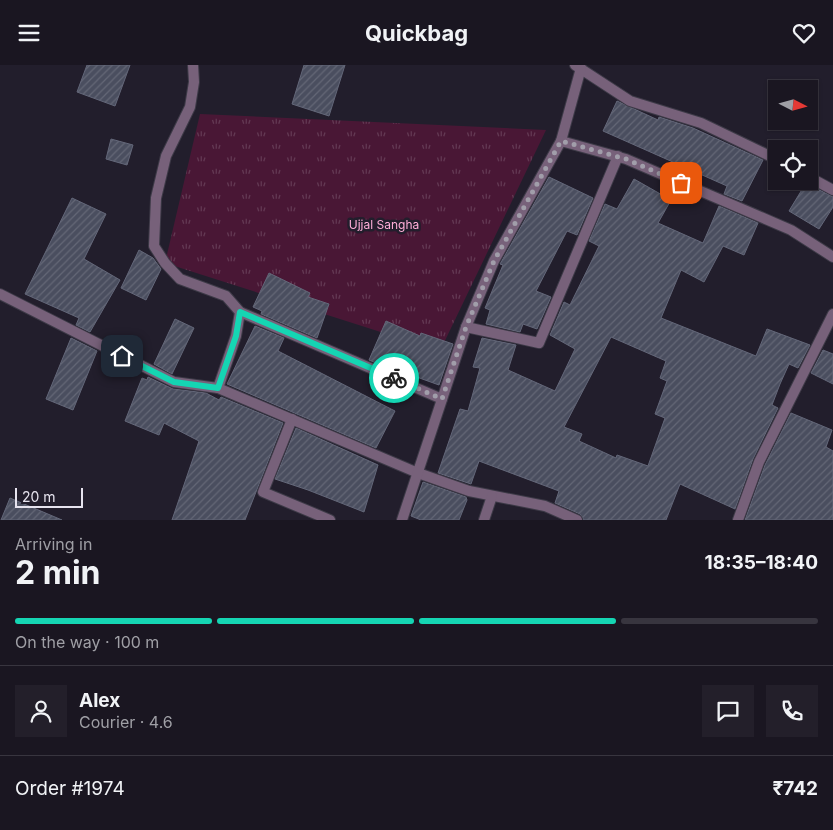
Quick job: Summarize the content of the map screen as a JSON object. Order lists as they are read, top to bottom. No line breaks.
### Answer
{"parks":["Ujjal Sangha"],"scale_bar":"20 m","north":"right","page":{"header":"Quickbag","scale":"20 m","heading":["2 min","Arriving in","18:35–18:40"],"panel":["Alex","Courier · 4.6","Order #1974","₹742"],"bar":"On the way · 100 m"}}
